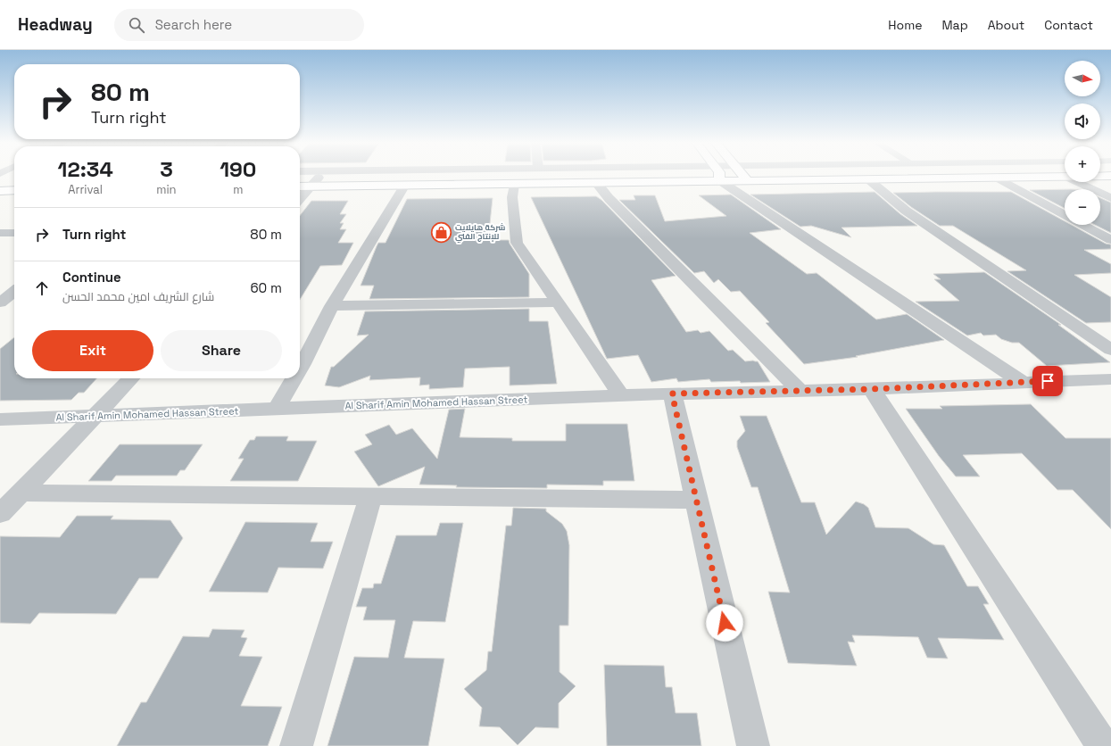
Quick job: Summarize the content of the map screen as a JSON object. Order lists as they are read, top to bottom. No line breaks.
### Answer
{"streets":{"street":["Al Sharif Amin Mohamed Hassan Street"]},"places":{"shop":["شركة هايلايت للإنتاج الفني"]},"north":"right","page":{"header":"Headway","search":"Search here","nav":["Home","Map","About","Contact"],"map_buttons":["+","−"],"turn":["80 m","Turn right"],"eta":["12:34","Arrival","3","min","190","m"],"list":[{"name":"Turn right","value":"80 m"},{"name":"Continue","note":"شارع الشريف امين محمد الحسن","value":"60 m"}],"buttons":["Exit","Share"]}}
